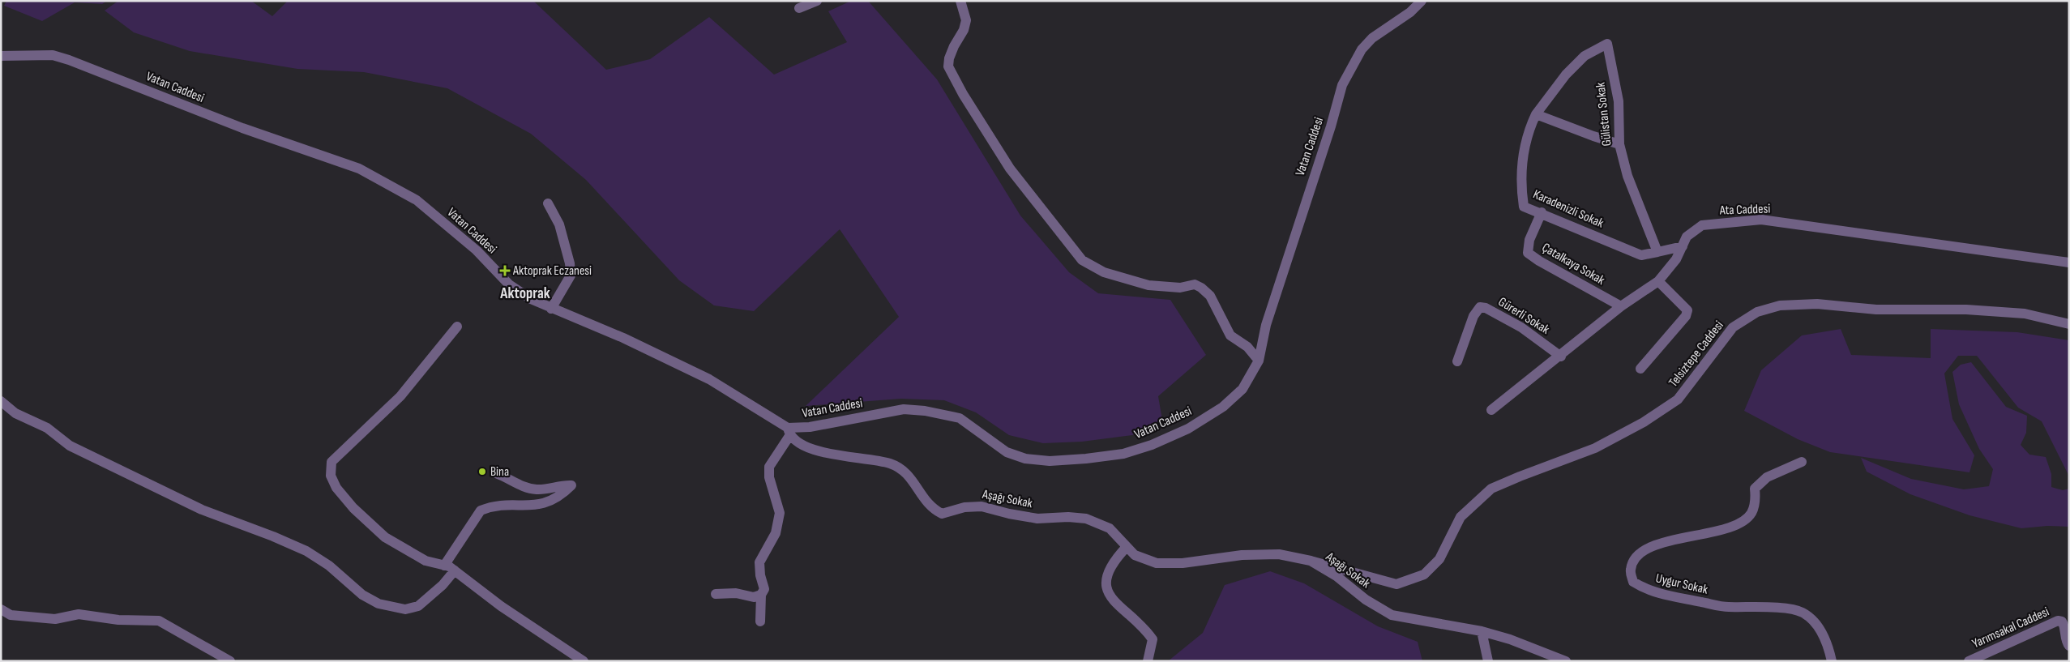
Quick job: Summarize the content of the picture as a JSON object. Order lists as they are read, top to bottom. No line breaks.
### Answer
{"streets":{"street":["Vatan Caddesi","Gülistan Sokak","Karadenizli Sokak","Ata Caddesi","Çatalkaya Sokak","Gürerli Sokak","Telsiztepe Caddesi","Aşağı Sokak","Uygur Sokak","Yarımsakal Caddesi"]},"crossings":[["Vatan Caddesi","Aşağı Sokak"],["Gülistan Sokak","Karadenizli Sokak"],["Karadenizli Sokak","Çatalkaya Sokak"],["Ata Caddesi","Çatalkaya Sokak"],["Ata Caddesi","Gürerli Sokak"],["Telsiztepe Caddesi","Aşağı Sokak"]],"districts":["Aktoprak"],"places":{"health":["Aktoprak Eczanesi"],"other":["Bina"]}}
